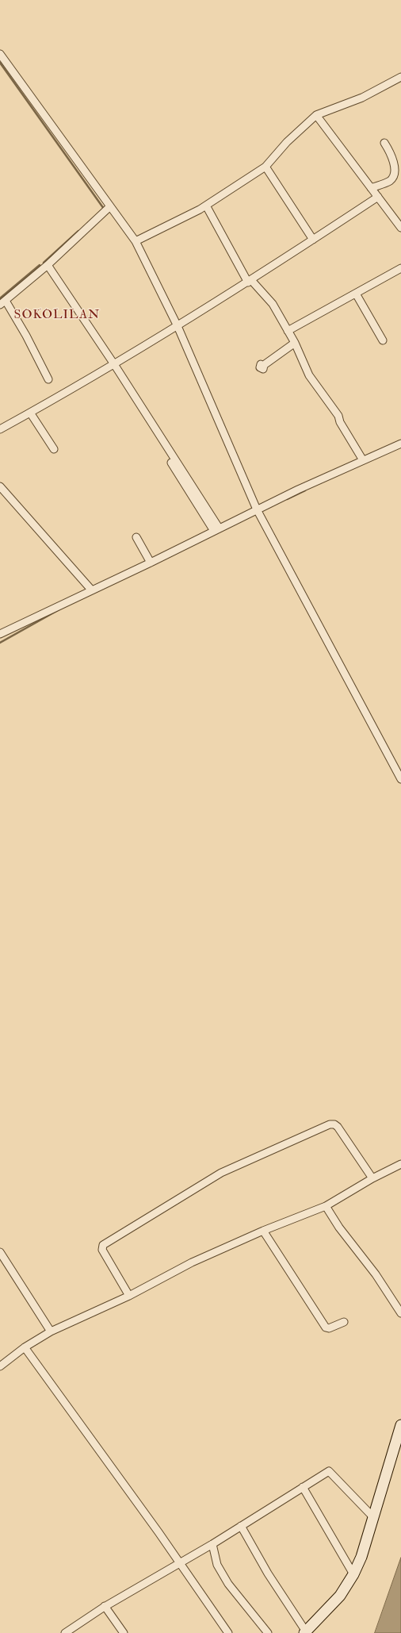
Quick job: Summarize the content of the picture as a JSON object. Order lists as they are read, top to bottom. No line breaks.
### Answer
{"districts":["SOKOLILAN"]}
